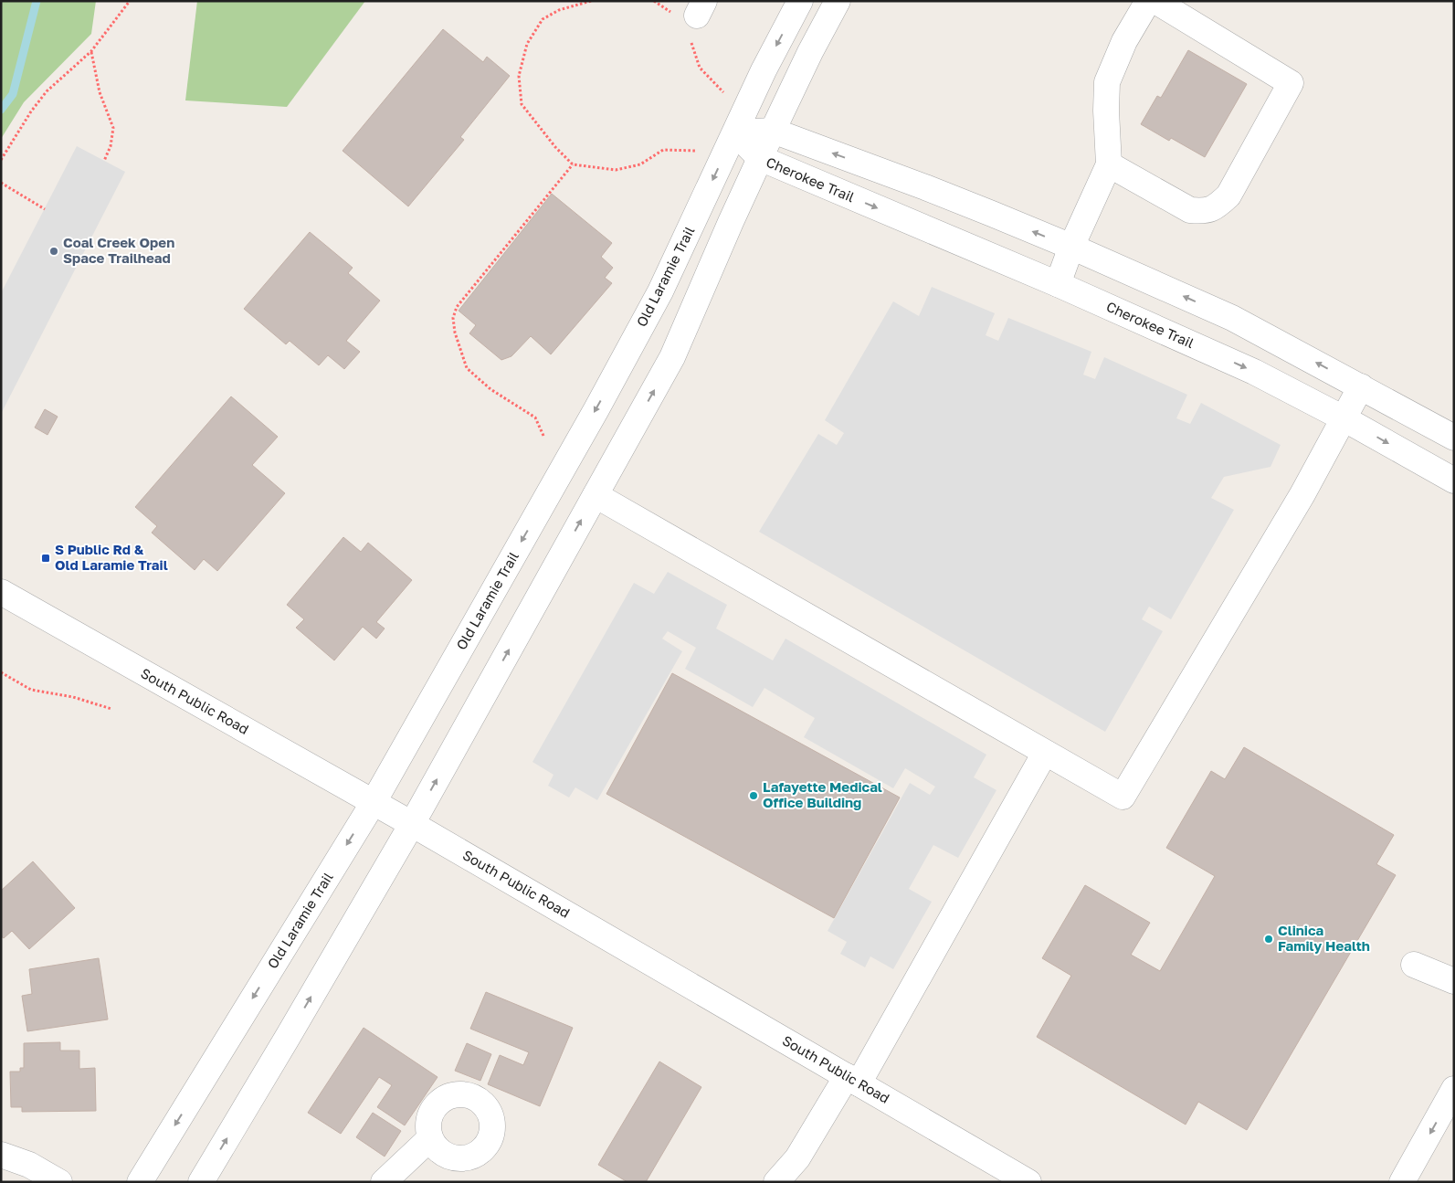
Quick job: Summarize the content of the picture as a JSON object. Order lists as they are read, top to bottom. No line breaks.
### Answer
{"streets":{"street":["Cherokee Trail","Old Laramie Trail","South Public Road"]},"crossings":[["Cherokee Trail","Old Laramie Trail"],["Old Laramie Trail","South Public Road"]],"places":{"other":["Coal Creek Open Space Trailhead","Lafayette Medical Office Building","Clinica Family Health"],"transit":["S Public Rd & Old Laramie Trail"]}}
